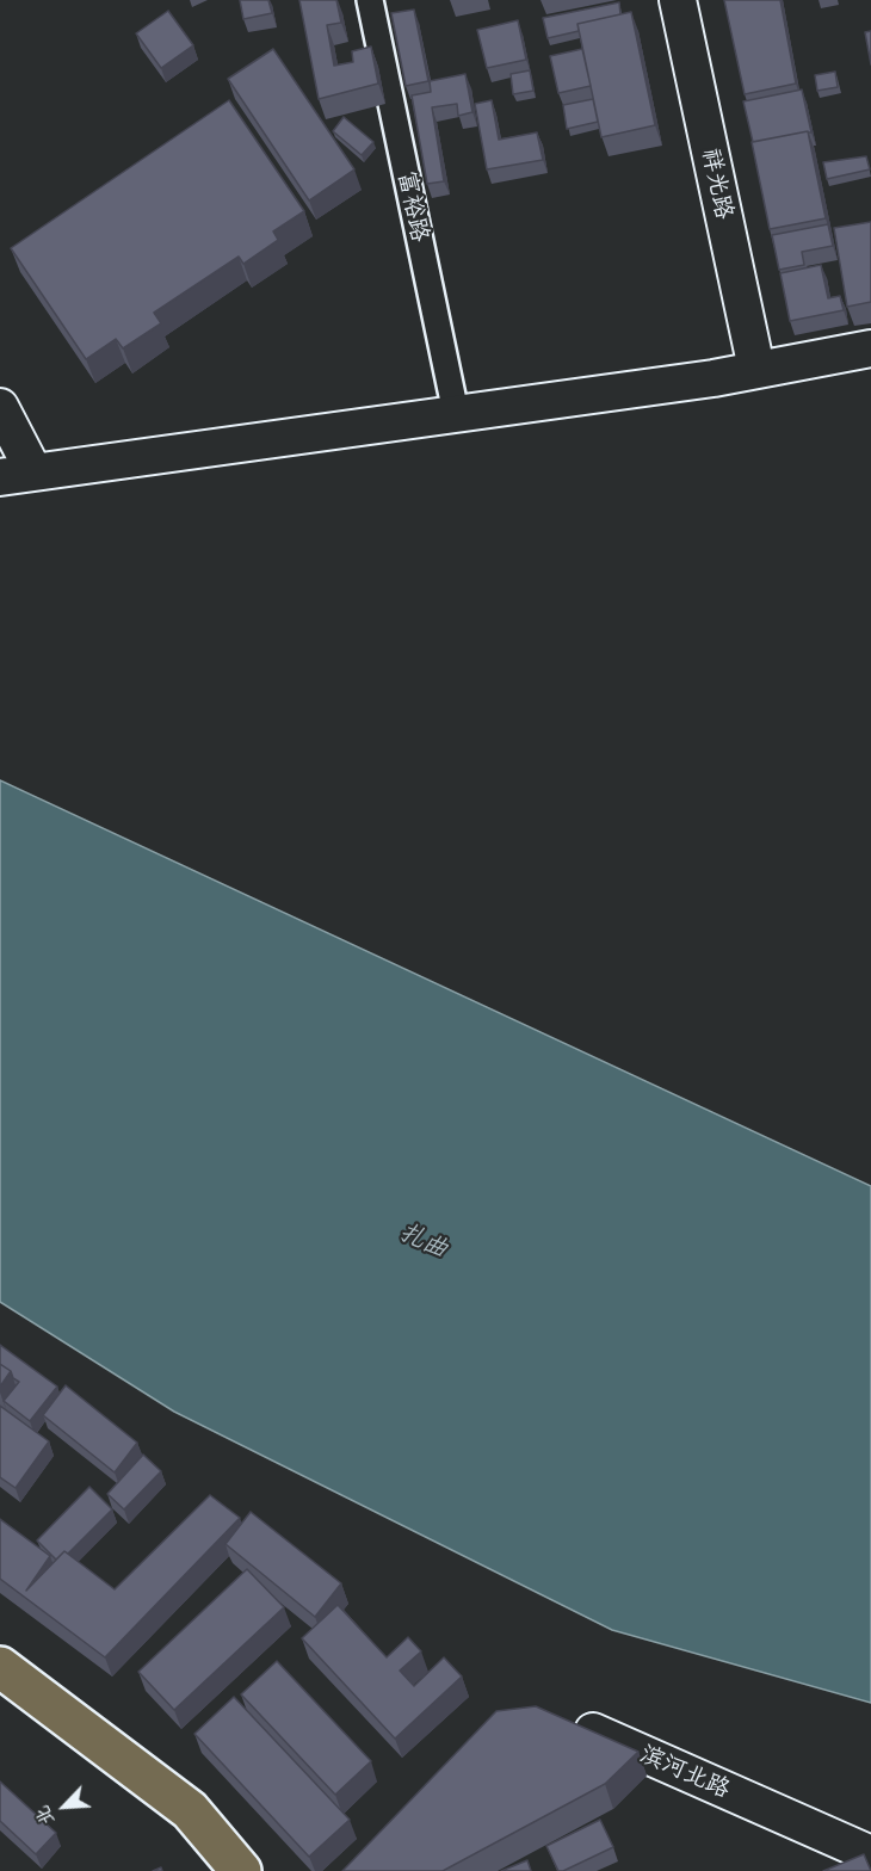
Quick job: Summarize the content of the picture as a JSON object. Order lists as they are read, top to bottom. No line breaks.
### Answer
{"streets":{"street":["祥光路","富裕路","滨河北路"]},"water":["扎曲"],"north":"bottom left"}
